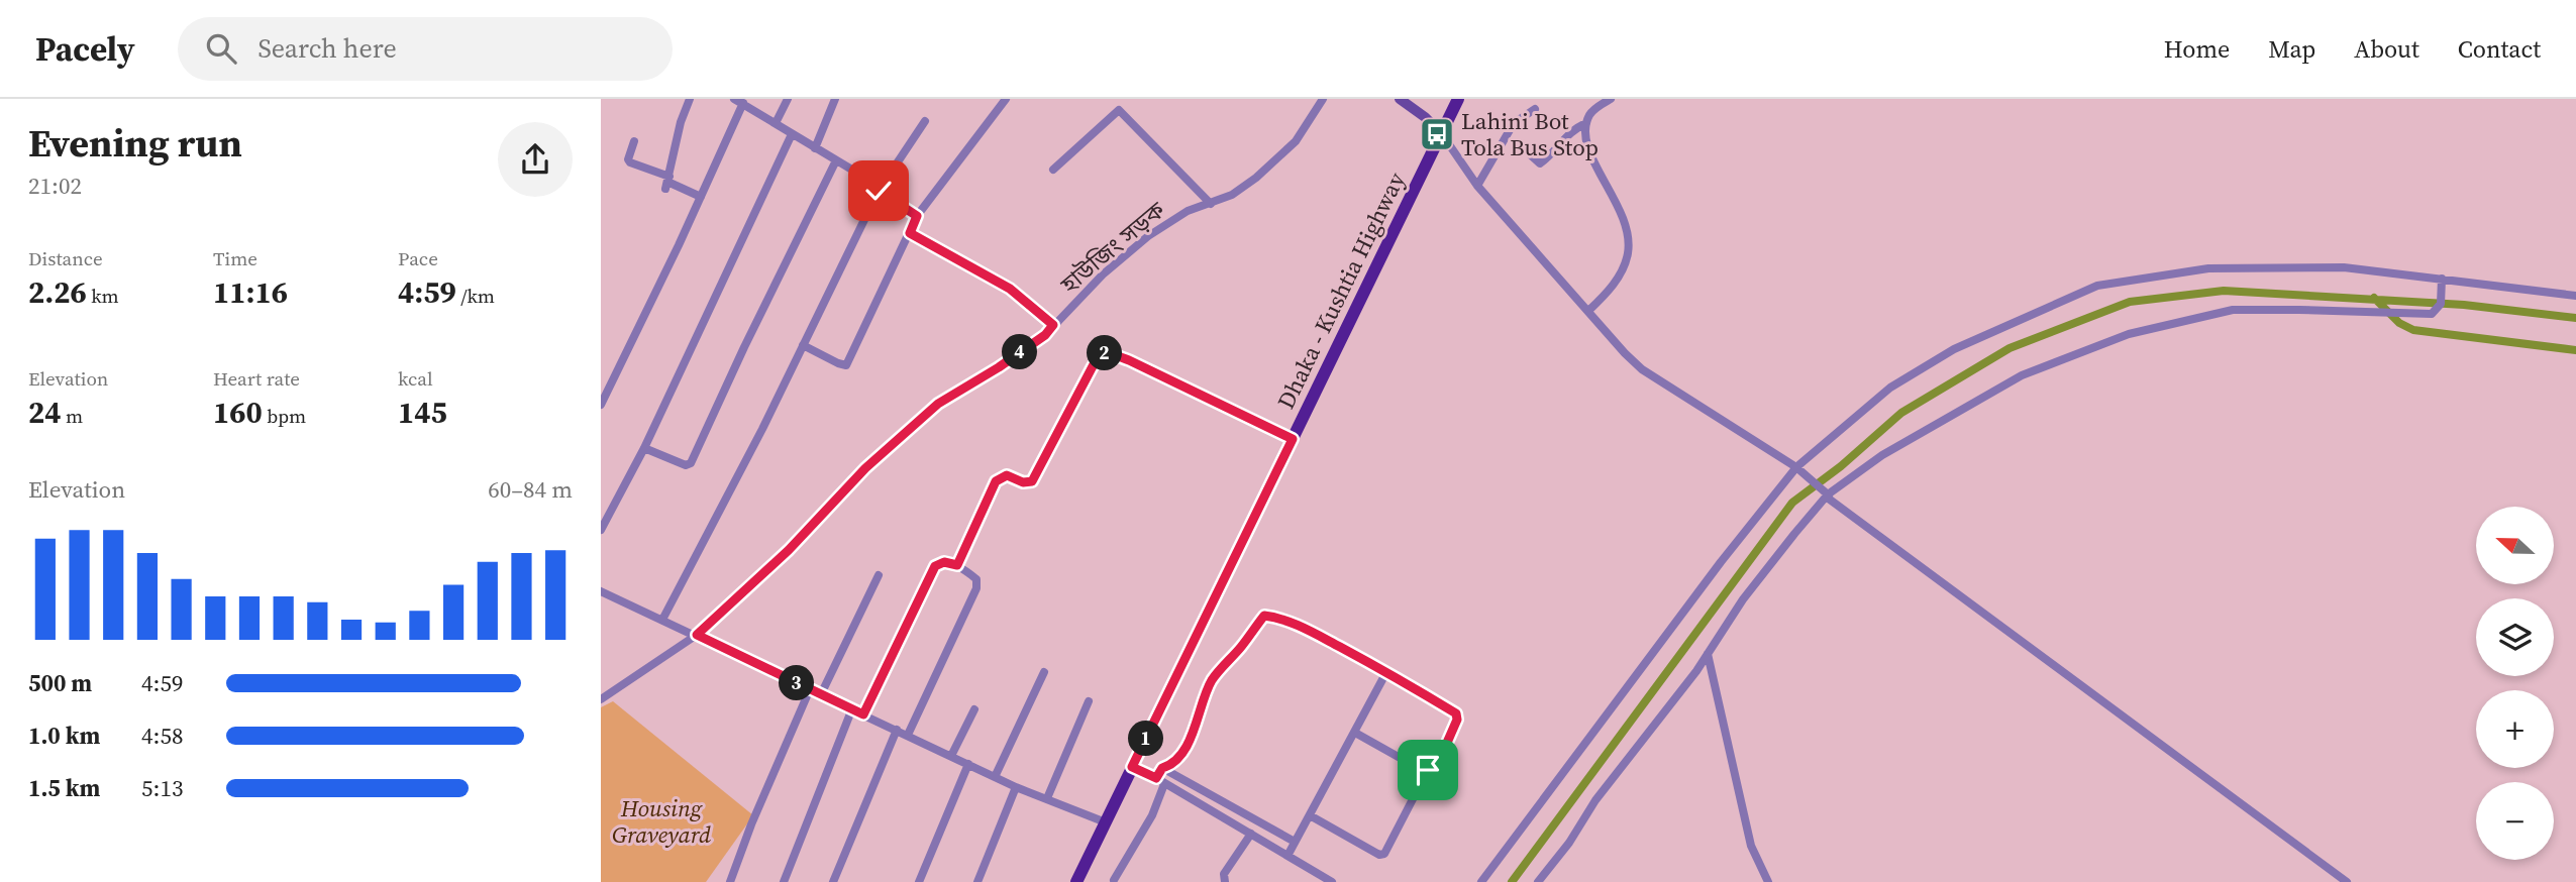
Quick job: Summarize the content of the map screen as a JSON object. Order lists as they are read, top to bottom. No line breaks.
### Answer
{"streets":{"main road":["Dhaka - Kushtia Highway"],"street":["হাউজিং সড়ক"]},"parks":["Housing Graveyard"],"places":{"bus stop":["Lahini Bot Tola Bus Stop"]},"north":"left","page":{"header":"Pacely","search":"Search here","nav":["Home","Map","About","Contact"],"heading":["Evening run","21:02"],"stats":[["Distance","2.26 km"],["Time","11:16"],["Pace","4:59 /km"],["Elevation","24 m"],["Heart rate","160 bpm"],["kcal","145"]],"pins":["4","2","3","1"],"chart":["Elevation","60–84 m"],"map_buttons":["+","−"],"list":[{"name":"500 m","note":"4:59"},{"name":"1.0 km","note":"4:58"},{"name":"1.5 km","note":"5:13"}]}}
